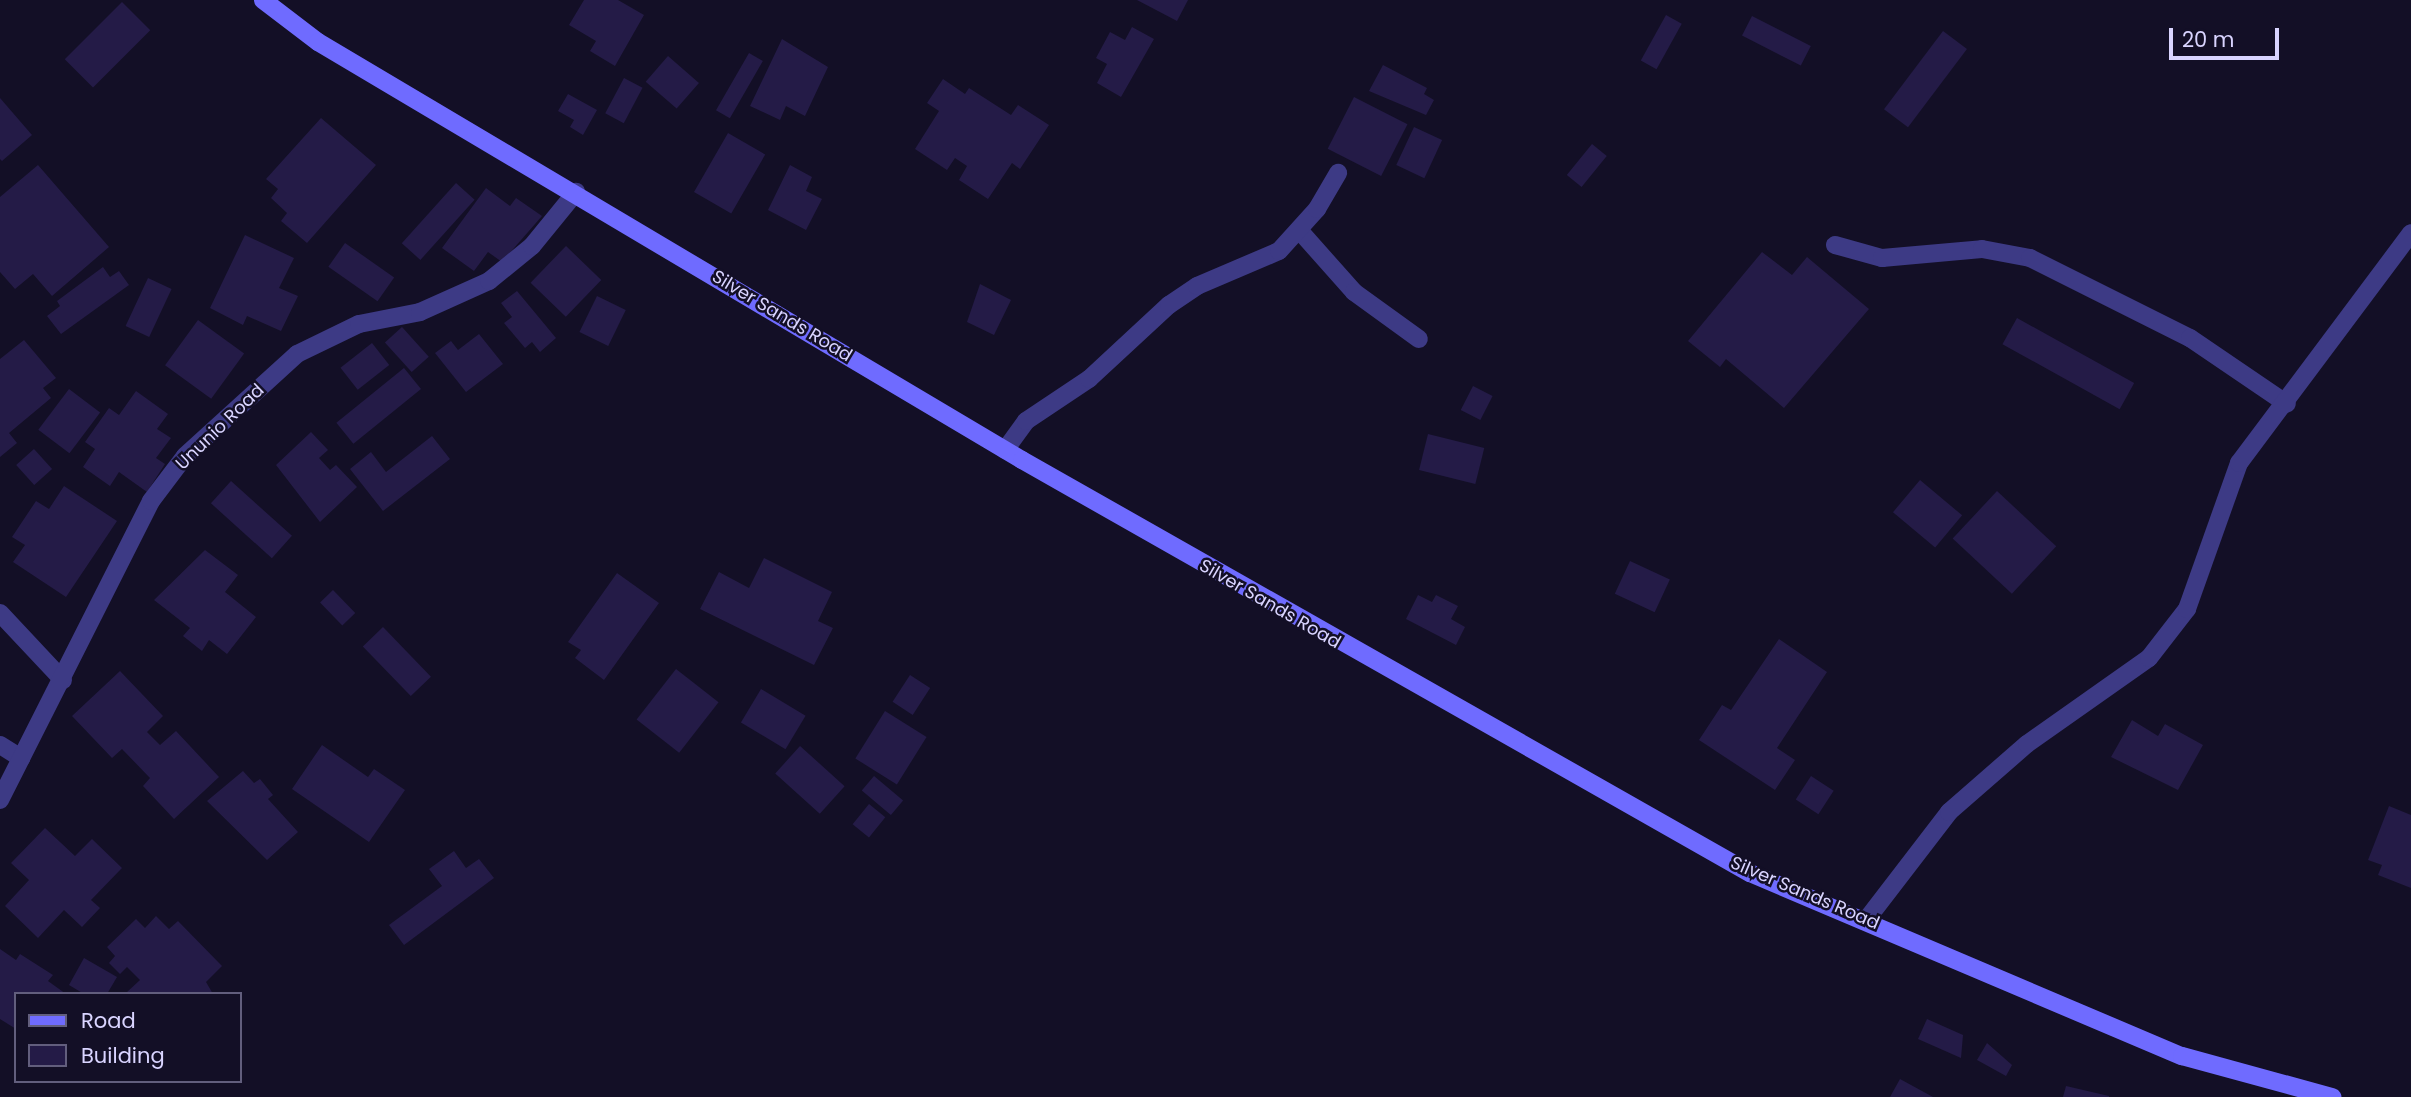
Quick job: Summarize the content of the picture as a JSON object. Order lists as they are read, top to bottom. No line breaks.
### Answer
{"streets":{"street":["Silver Sands Road","Ununio Road"]},"crossings":[["Silver Sands Road","Ununio Road"]],"legend":["Road","Building"],"scale_bar":"20 m"}
